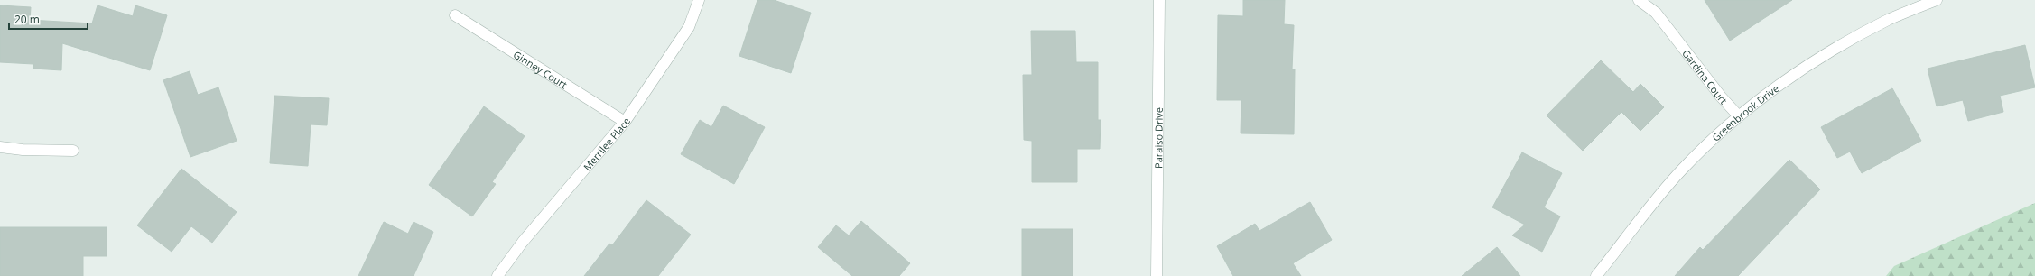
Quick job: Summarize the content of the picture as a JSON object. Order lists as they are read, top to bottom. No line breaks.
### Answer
{"streets":{"street":["Ginney Court","Gardina Court","Greenbrook Drive","Paraiso Drive","Merrilee Place"]},"crossings":[["Ginney Court","Merrilee Place"],["Gardina Court","Greenbrook Drive"]],"scale_bar":"20 m"}
